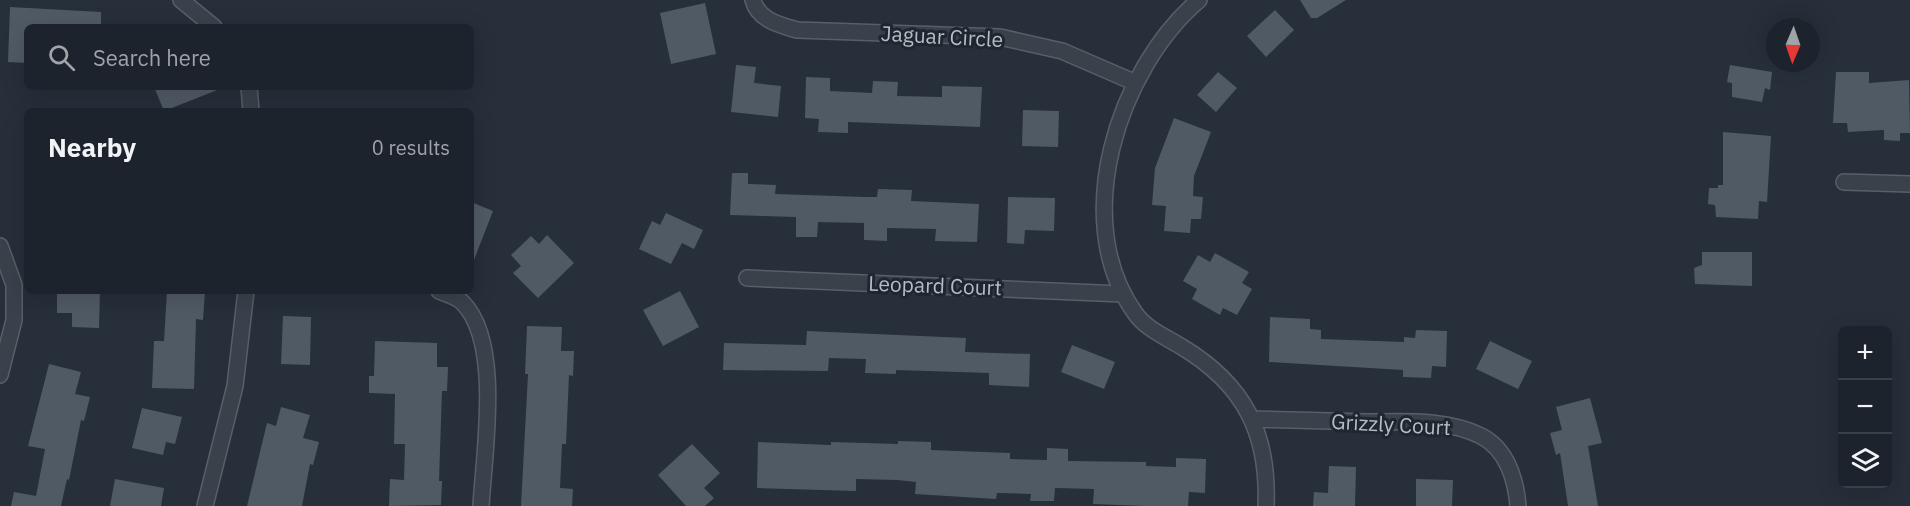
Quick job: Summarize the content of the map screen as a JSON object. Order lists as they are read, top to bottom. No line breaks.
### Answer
{"streets":{"street":["Jaguar Circle","Leopard Court","Grizzly Court"]},"north":"bottom","page":{"search":"Search here","heading":["Nearby","0 results"],"map_buttons":["+","−"]}}
